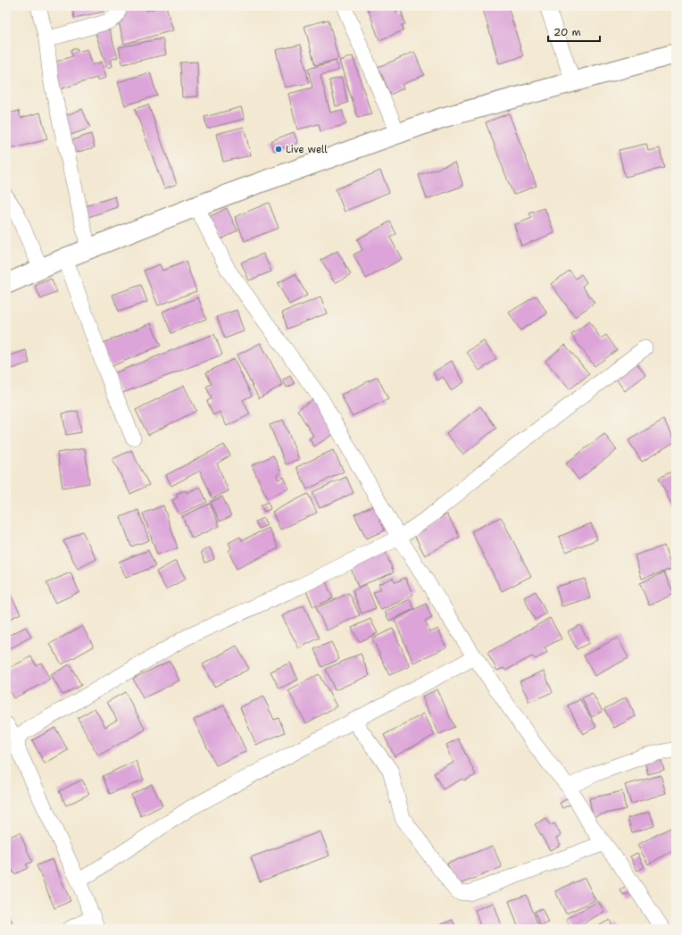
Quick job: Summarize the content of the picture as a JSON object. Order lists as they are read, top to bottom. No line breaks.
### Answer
{"places":["Live well"],"scale_bar":"20 m"}
